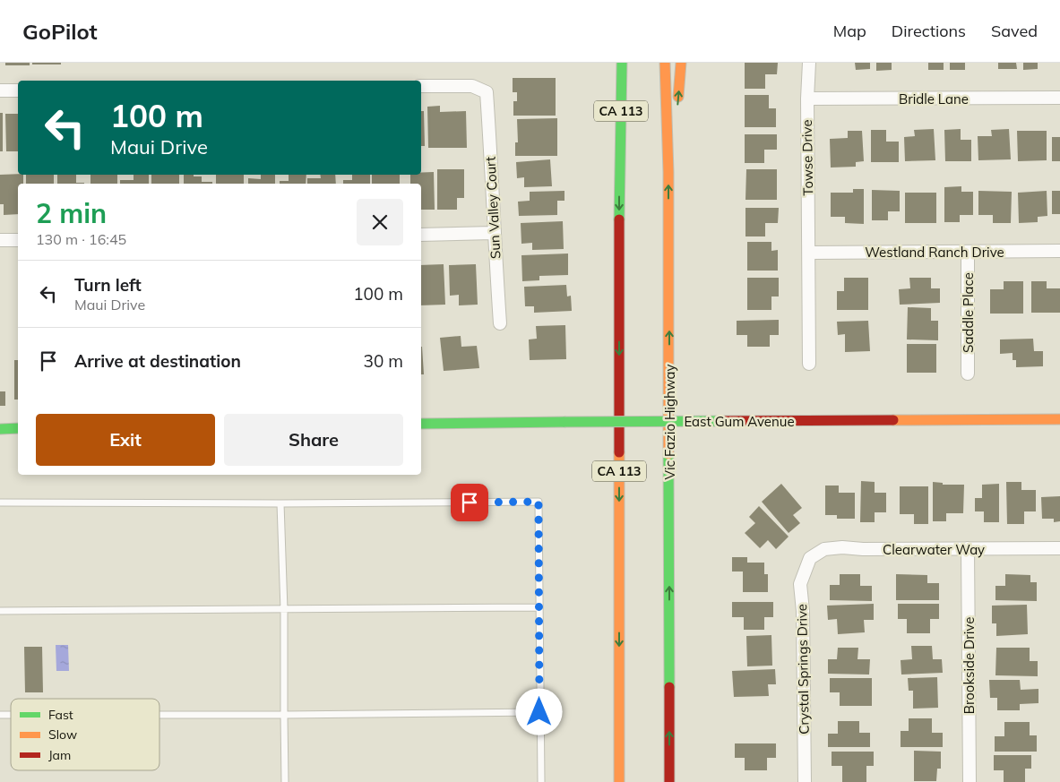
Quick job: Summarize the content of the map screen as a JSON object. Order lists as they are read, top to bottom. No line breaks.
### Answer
{"streets":{"main road":["CA 113","East Gum Avenue","Vic Fazio Highway"],"street":["Bridle Lane","Towse Drive","Sun Valley Court","Westland Ranch Drive","Saddle Place","Clearwater Way","Brookside Drive","Crystal Springs Drive"]},"crossings":[["Bridle Lane","Towse Drive"],["Towse Drive","Westland Ranch Drive"],["Westland Ranch Drive","Saddle Place"],["Clearwater Way","Brookside Drive"],["Clearwater Way","Crystal Springs Drive"]],"legend":["Fast","Slow","Jam"],"page":{"header":"GoPilot","nav":["Map","Directions","Saved"],"turn":["100 m","Maui Drive"],"heading":["2 min","130 m · 16:45"],"list":[{"name":"Turn left","note":"Maui Drive","value":"100 m"},{"name":"Arrive at destination","value":"30 m"}],"buttons":["Exit","Share"]}}
